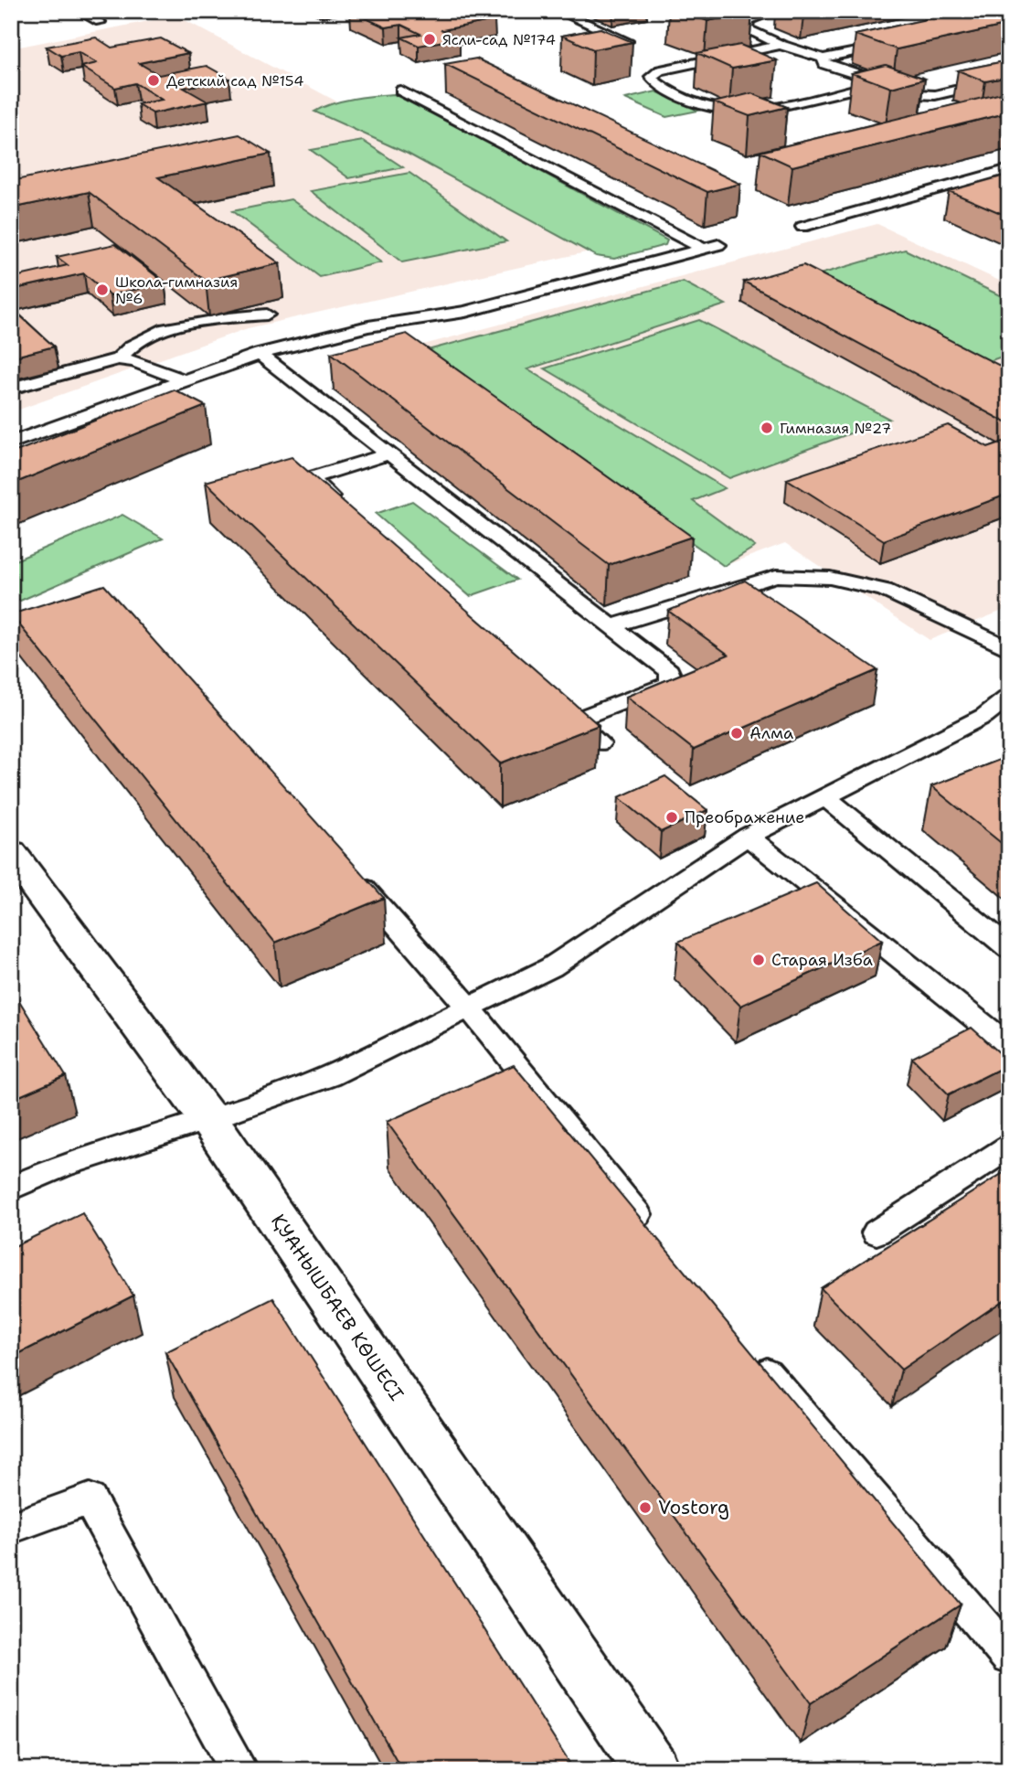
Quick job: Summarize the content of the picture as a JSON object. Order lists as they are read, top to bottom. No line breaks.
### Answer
{"streets":{"street":["ҚУАНЫШБАЕВ КӨШЕСІ"]},"places":["Ясли-сад №174","Детский сад №154","Школа-гимназия №6","Гимназия №27","Алма","Преображение","Старая Изба","Vostorg"]}
